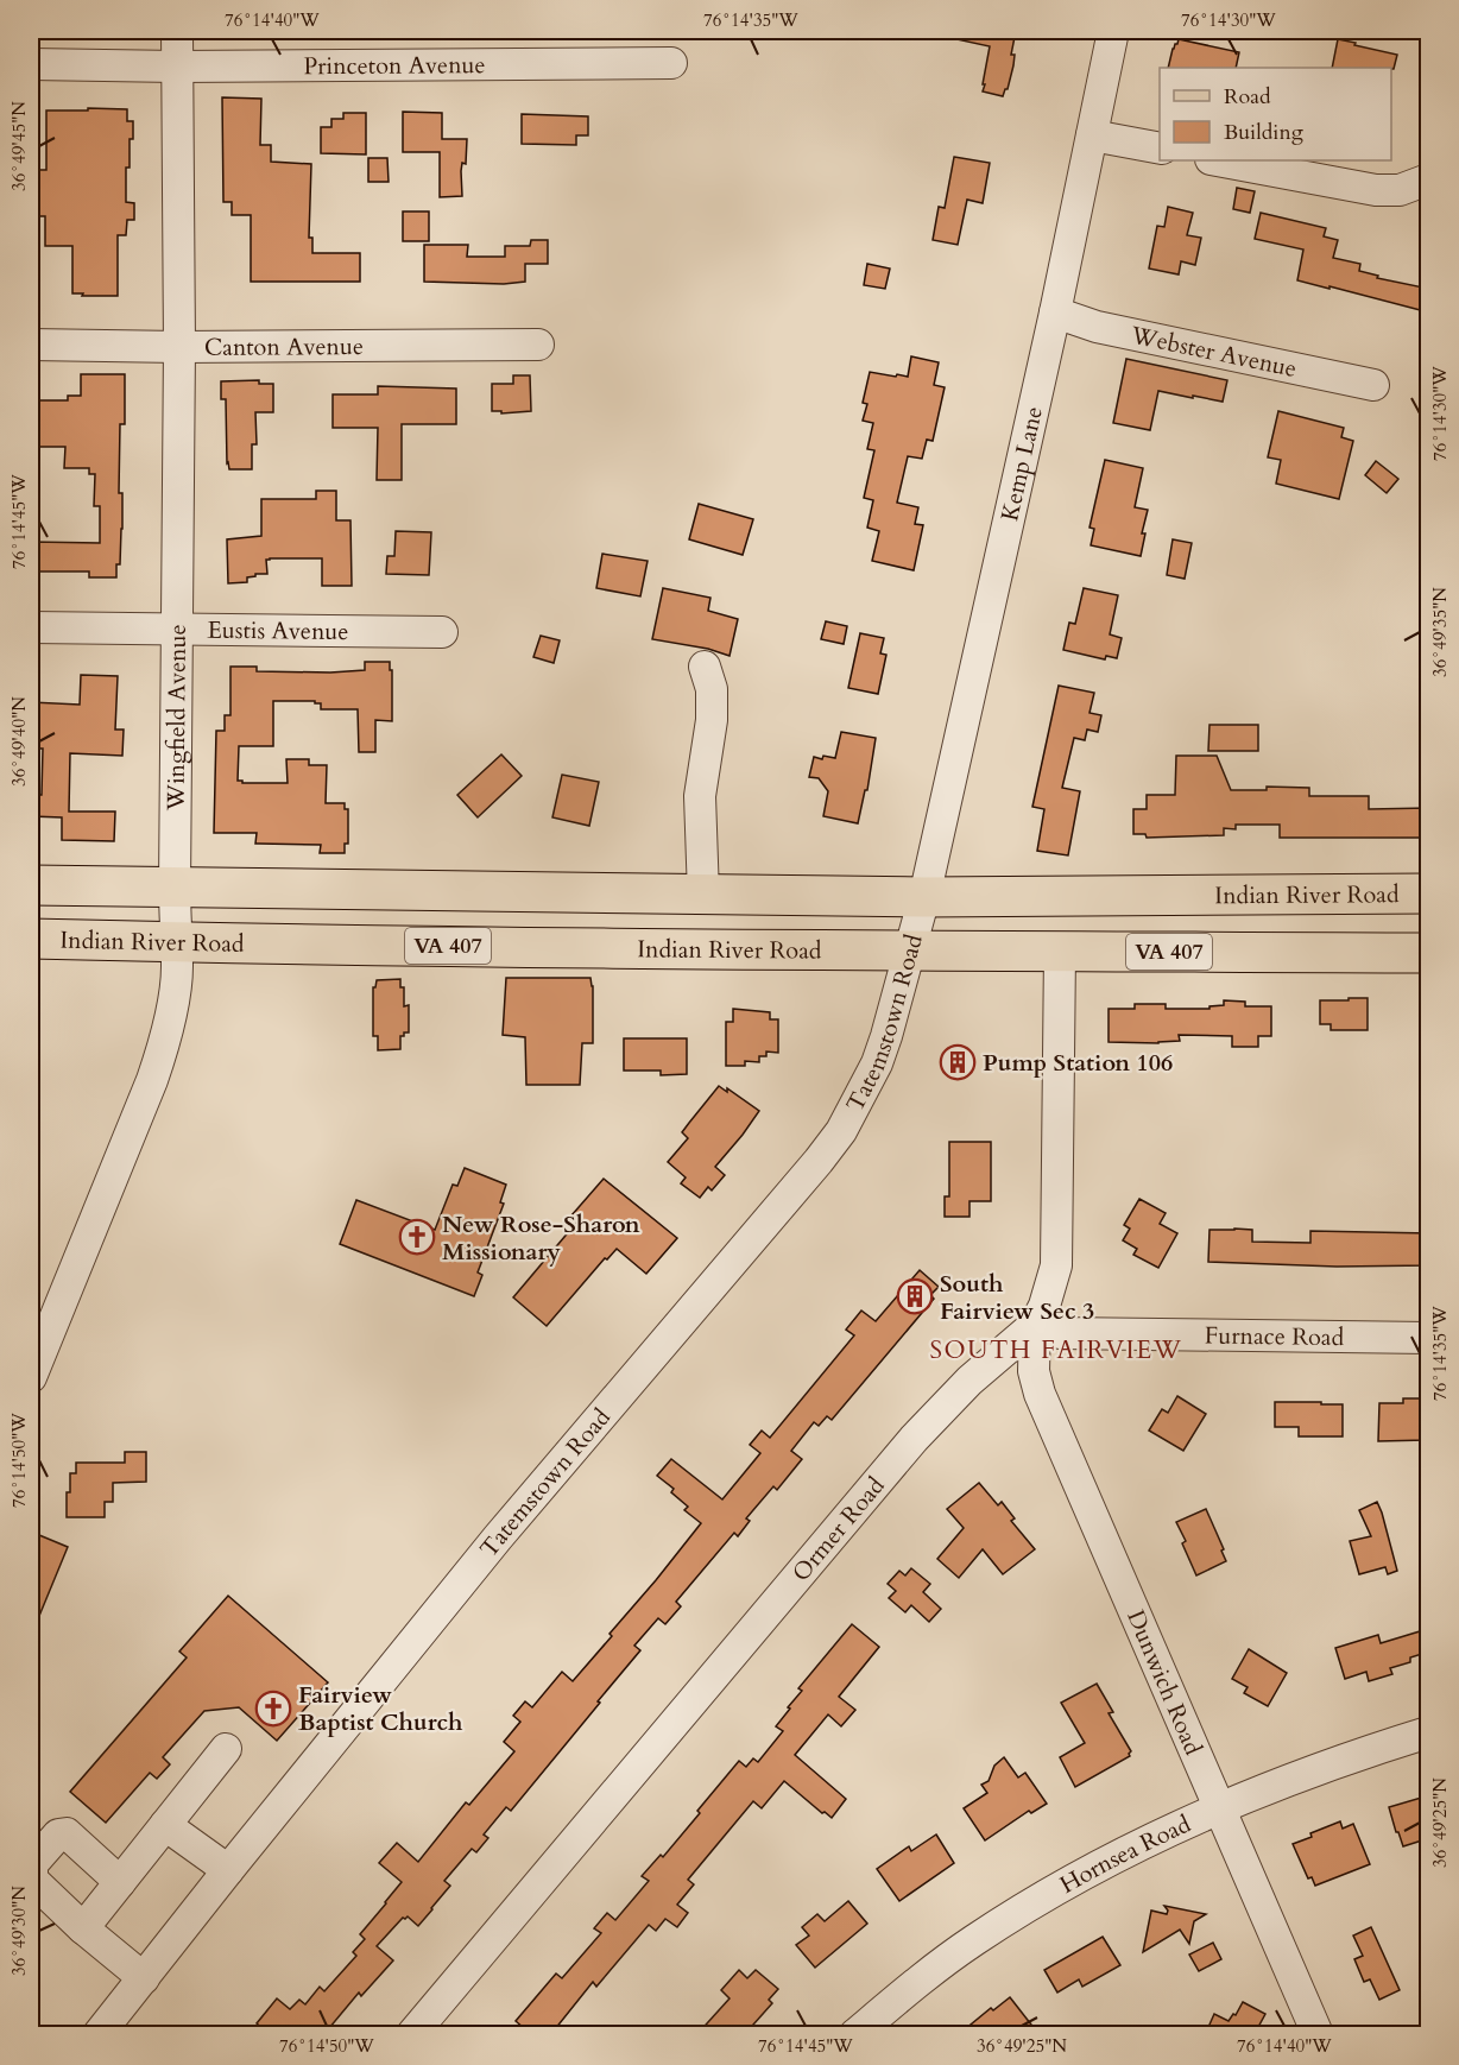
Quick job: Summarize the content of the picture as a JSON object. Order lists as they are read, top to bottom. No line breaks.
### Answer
{"streets":{"main road":["Indian River Road","VA 407"],"street":["Princeton Avenue","Canton Avenue","Webster Avenue","Kemp Lane","Eustis Avenue","Wingfield Avenue","Tatemstown Road","Furnace Road","Ormer Road","Dunwich Road","Hornsea Road"]},"crossings":[["Princeton Avenue","Wingfield Avenue"],["Canton Avenue","Wingfield Avenue"],["Webster Avenue","Kemp Lane"],["Kemp Lane","Indian River Road"],["Kemp Lane","Tatemstown Road"],["Eustis Avenue","Wingfield Avenue"],["Wingfield Avenue","Indian River Road"],["Indian River Road","Tatemstown Road"],["Indian River Road","Ormer Road"],["Furnace Road","Ormer Road"],["Furnace Road","Dunwich Road"],["Ormer Road","Dunwich Road"],["Dunwich Road","Hornsea Road"]],"districts":["SOUTH FAIRVIEW"],"places":{"building":["Pump Station 106","South Fairview Sec 3"],"church":["New Rose-Sharon Missionary","Fairview Baptist Church"]},"legend":["Road","Building"],"coordinates":["76°14'40\"W","76°14'35\"W","76°14'30\"W","36°49'45\"N","76°14'45\"W","36°49'35\"N","36°49'40\"N","76°14'50\"W","36°49'25\"N","36°49'30\"N"]}
